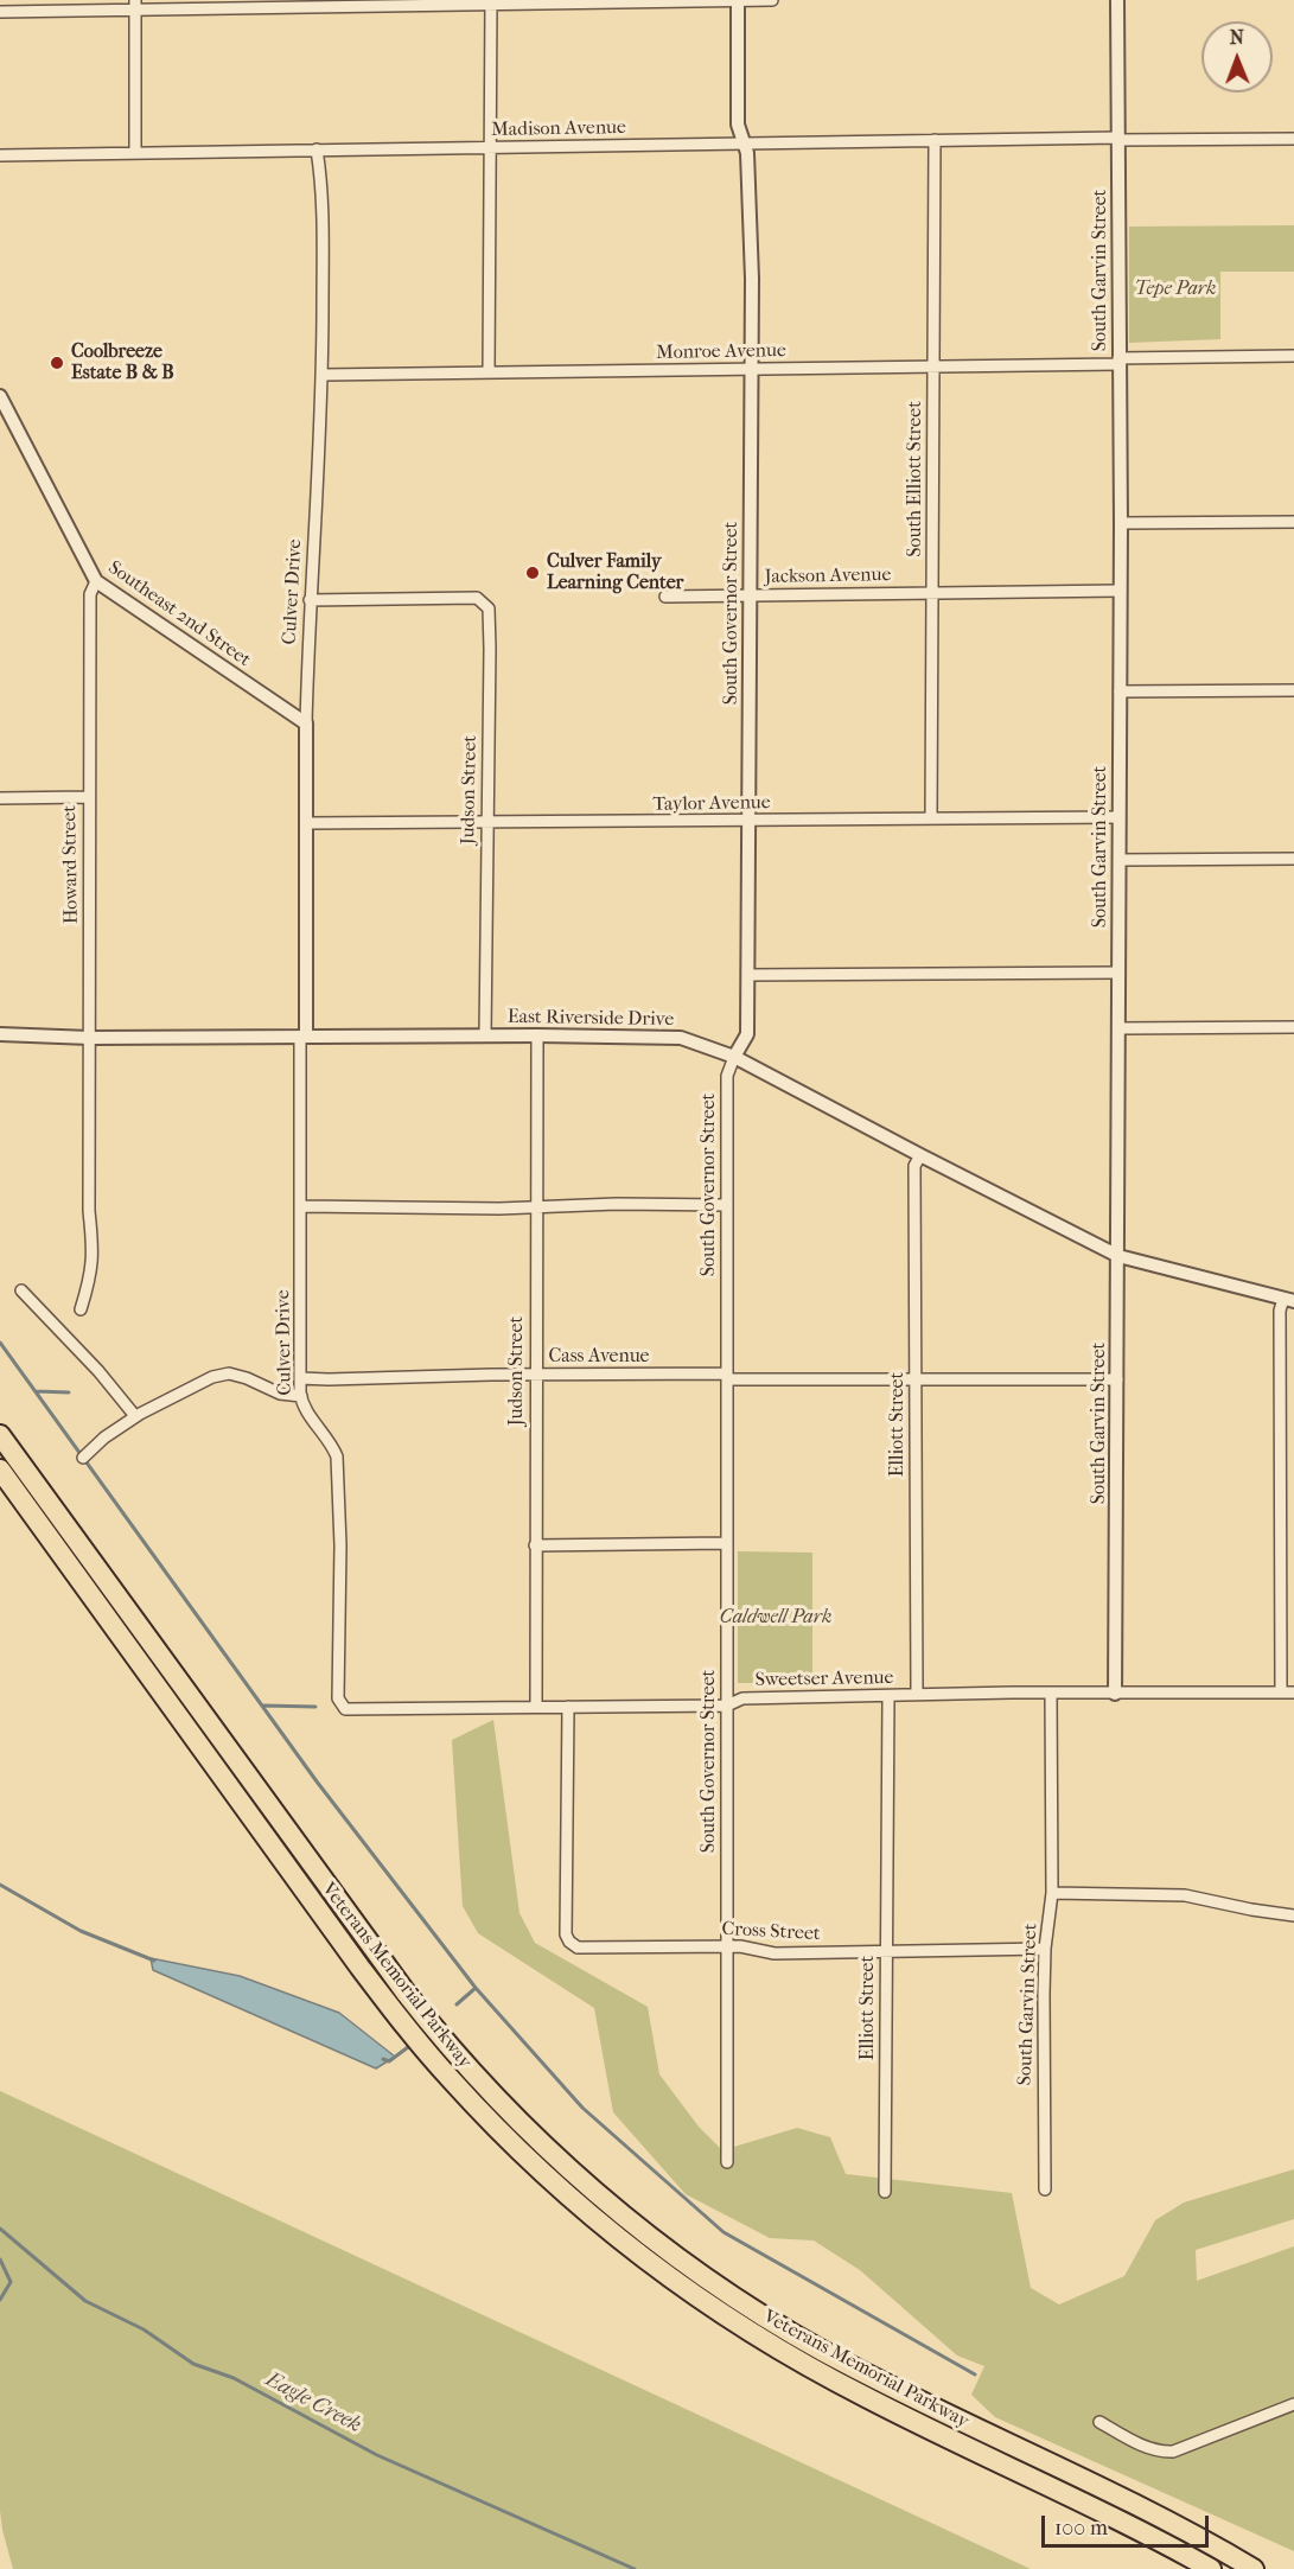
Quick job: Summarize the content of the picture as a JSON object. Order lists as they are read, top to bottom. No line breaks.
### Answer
{"streets":{"highway":["Veterans Memorial Parkway"],"street":["Madison Avenue","South Garvin Street","Monroe Avenue","South Elliott Street","Jackson Avenue","Culver Drive","South Governor Street","Southeast 2nd Street","Judson Street","Taylor Avenue","Howard Street","East Riverside Drive","Cass Avenue","Elliott Street","Sweetser Avenue","Cross Street"]},"crossings":[["Madison Avenue","South Garvin Street"],["Madison Avenue","South Elliott Street"],["Madison Avenue","Culver Drive"],["Madison Avenue","South Governor Street"],["South Garvin Street","Monroe Avenue"],["South Garvin Street","Jackson Avenue"],["South Garvin Street","Taylor Avenue"],["South Garvin Street","East Riverside Drive"],["South Garvin Street","Cass Avenue"],["South Garvin Street","Sweetser Avenue"],["South Garvin Street","Cross Street"],["Monroe Avenue","South Elliott Street"],["Monroe Avenue","Culver Drive"],["Monroe Avenue","South Governor Street"],["South Elliott Street","Jackson Avenue"],["South Elliott Street","Taylor Avenue"],["Jackson Avenue","South Governor Street"],["Culver Drive","Southeast 2nd Street"],["Culver Drive","Judson Street"],["Culver Drive","Taylor Avenue"],["Culver Drive","East Riverside Drive"],["Culver Drive","Cass Avenue"],["Culver Drive","Sweetser Avenue"],["South Governor Street","Taylor Avenue"],["South Governor Street","East Riverside Drive"],["South Governor Street","Cass Avenue"],["South Governor Street","Sweetser Avenue"],["South Governor Street","Cross Street"],["Southeast 2nd Street","Howard Street"],["Judson Street","Taylor Avenue"],["Judson Street","East Riverside Drive"],["Judson Street","Cass Avenue"],["Judson Street","Sweetser Avenue"],["Howard Street","East Riverside Drive"],["East Riverside Drive","Elliott Street"],["Cass Avenue","Elliott Street"],["Elliott Street","Sweetser Avenue"],["Elliott Street","Cross Street"],["Sweetser Avenue","Cross Street"]],"water":["Eagle Creek"],"parks":["Tepe Park","Caldwell Park"],"places":["Coolbreeze Estate B & B","Culver Family Learning Center"],"scale_bar":"100 m","north":"top"}
